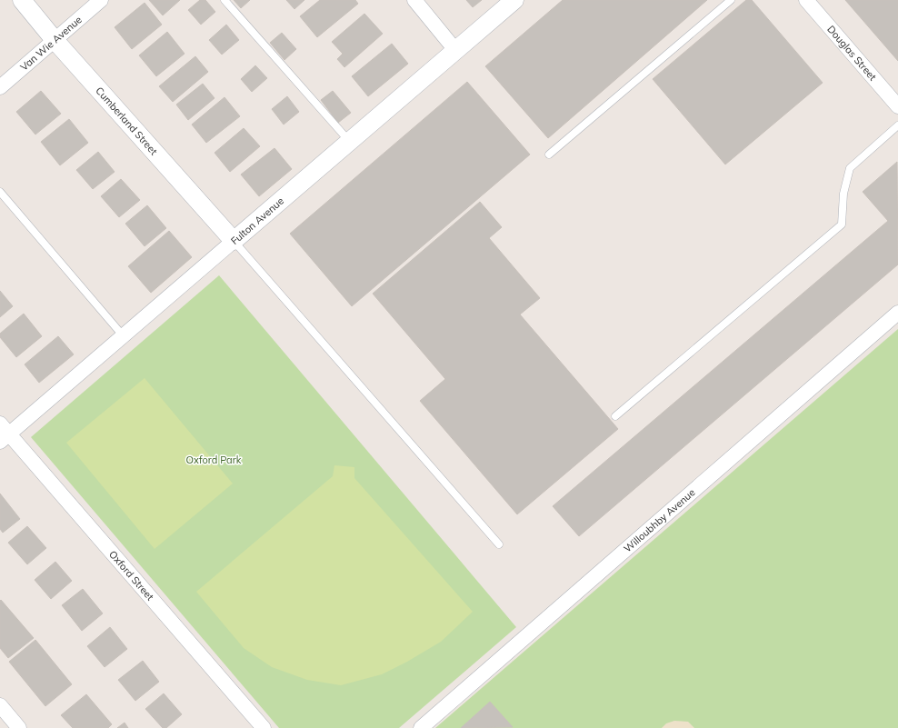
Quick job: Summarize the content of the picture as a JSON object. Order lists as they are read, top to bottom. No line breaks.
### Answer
{"streets":{"street":["Van Wie Avenue","Douglas Street","Cumberland Street","Fulton Avenue","Willoubhby Avenue","Oxford Street"]},"crossings":[["Van Wie Avenue","Cumberland Street"],["Cumberland Street","Fulton Avenue"],["Fulton Avenue","Oxford Street"]],"parks":["Oxford Park"]}
